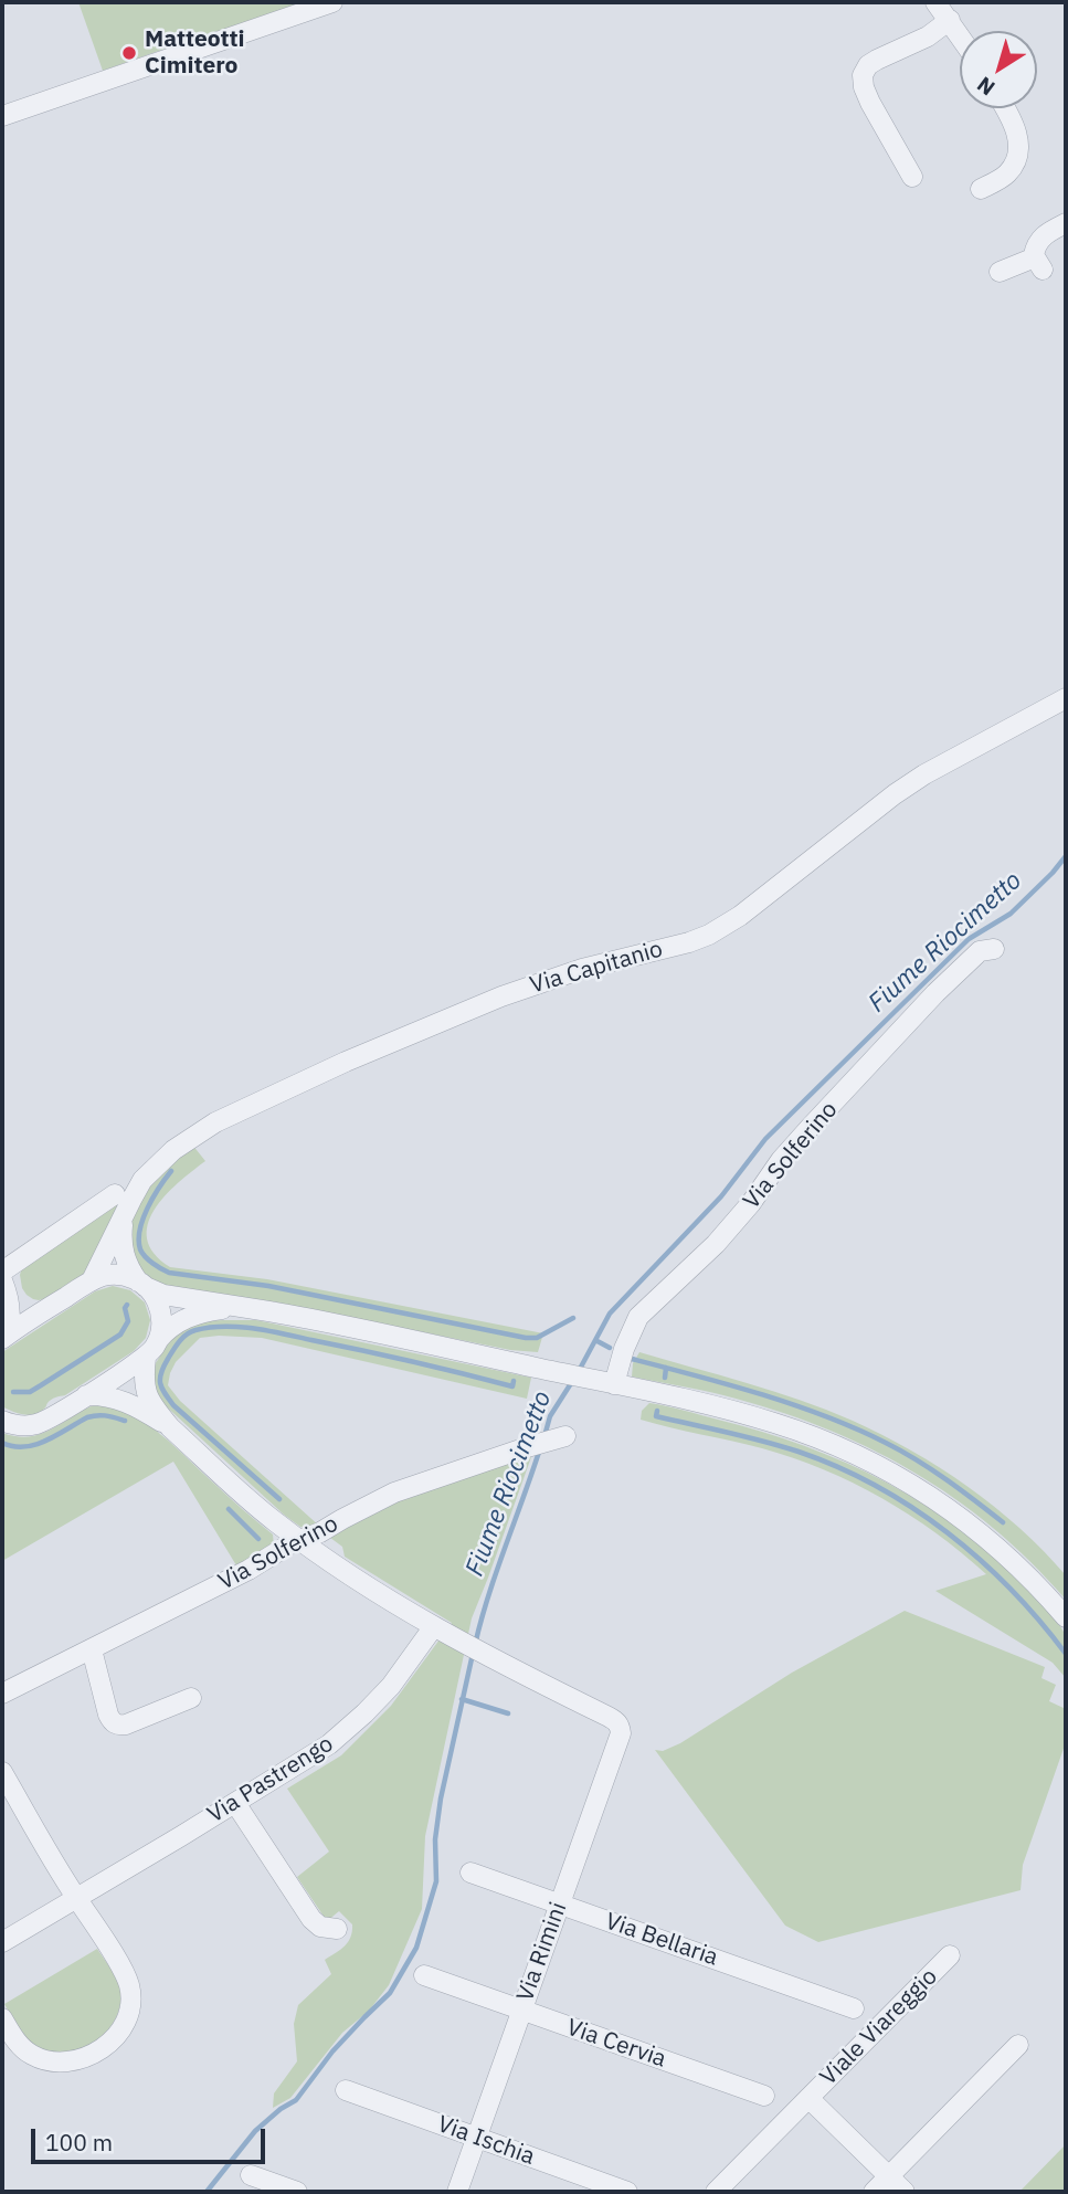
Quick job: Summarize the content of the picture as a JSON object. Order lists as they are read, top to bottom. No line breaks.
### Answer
{"streets":{"street":["Via Capitanio","Via Solferino","Via Pastrengo","Via Bellaria","Via Rimini","Viale Viareggio","Via Cervia","Via Ischia"]},"crossings":[["Via Pastrengo","Via Rimini"],["Via Bellaria","Via Rimini"],["Via Rimini","Via Cervia"],["Via Rimini","Via Ischia"]],"water":["Fiume Riocimetto"],"places":["Matteotti Cimitero"],"scale_bar":"100 m","north":"bottom left"}
